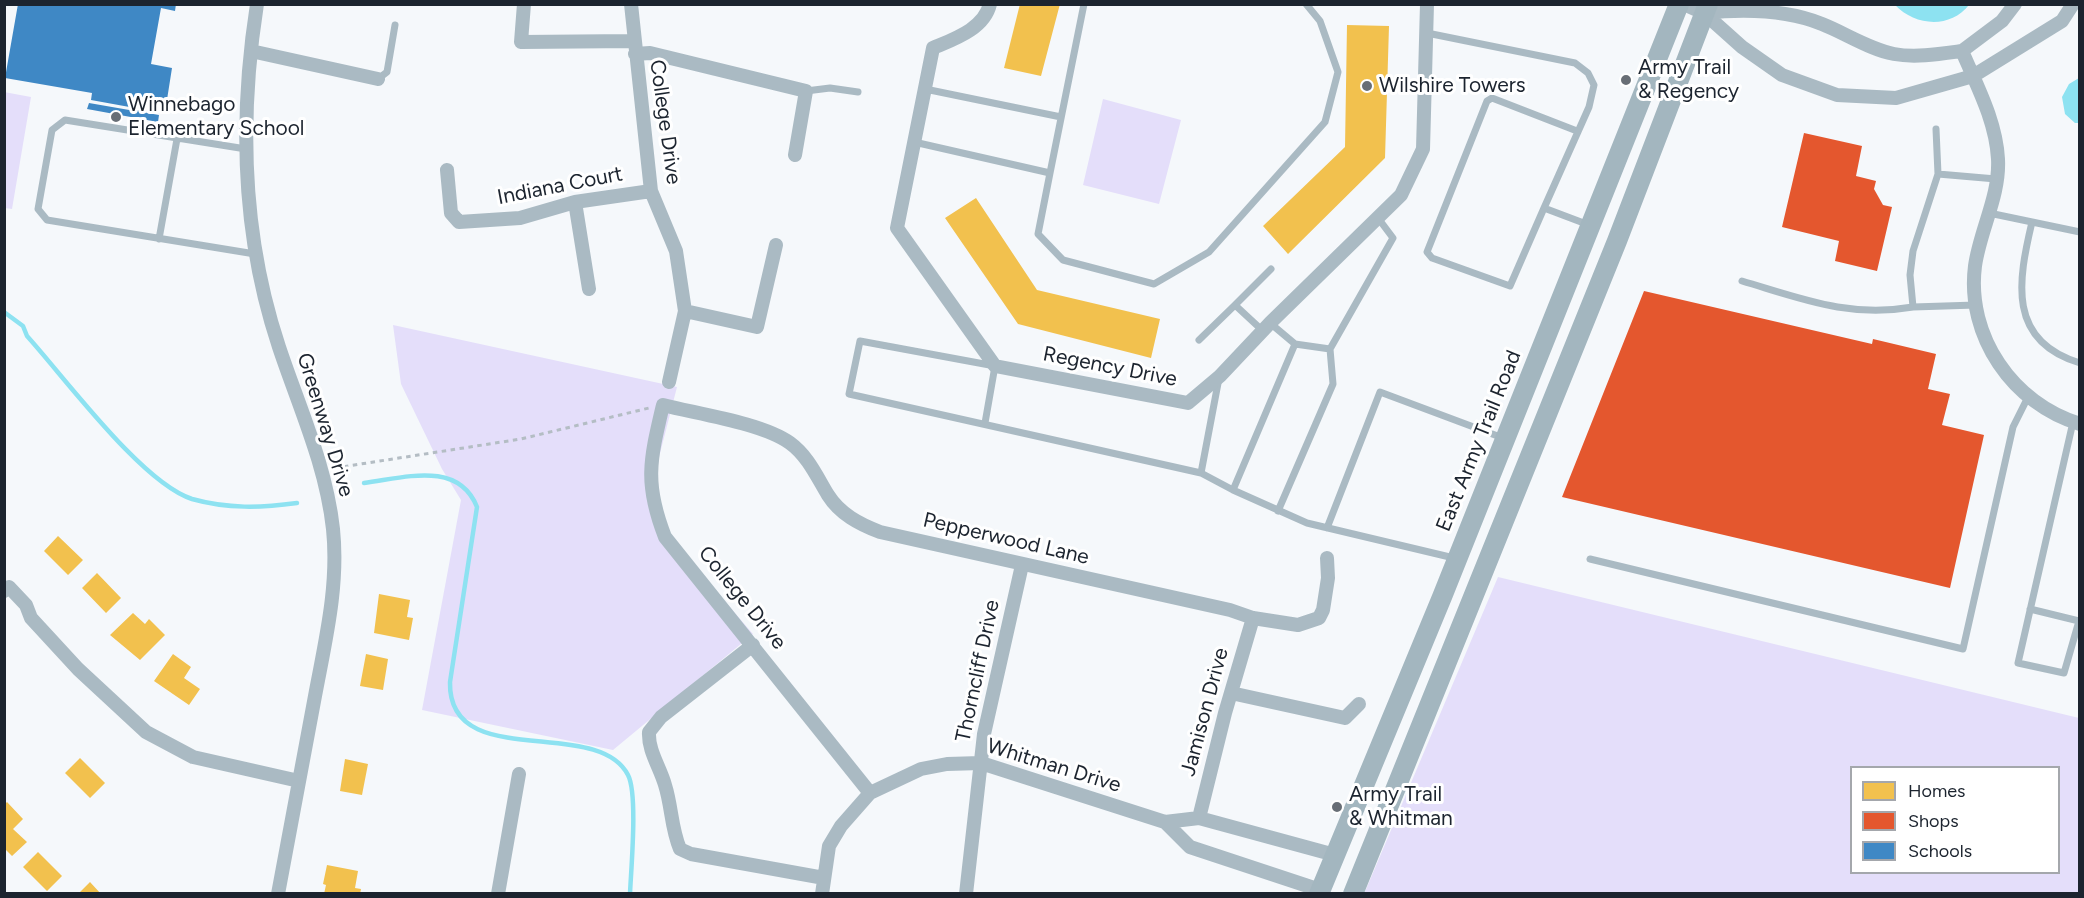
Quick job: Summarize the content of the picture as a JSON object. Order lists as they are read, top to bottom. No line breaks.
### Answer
{"streets":{"main road":["East Army Trail Road"],"street":["College Drive","Indiana Court","Regency Drive","Greenway Drive","Pepperwood Lane","Thorncliff Drive","Jamison Drive","Whitman Drive"]},"crossings":[["College Drive","Indiana Court"],["College Drive","Pepperwood Lane"],["College Drive","Whitman Drive"],["East Army Trail Road","Whitman Drive"],["Pepperwood Lane","Thorncliff Drive"],["Pepperwood Lane","Jamison Drive"],["Thorncliff Drive","Whitman Drive"],["Jamison Drive","Whitman Drive"]],"places":["Army Trail & Regency","Wilshire Towers","Winnebago Elementary School","Army Trail & Whitman"],"legend":["Homes","Shops","Schools"]}
